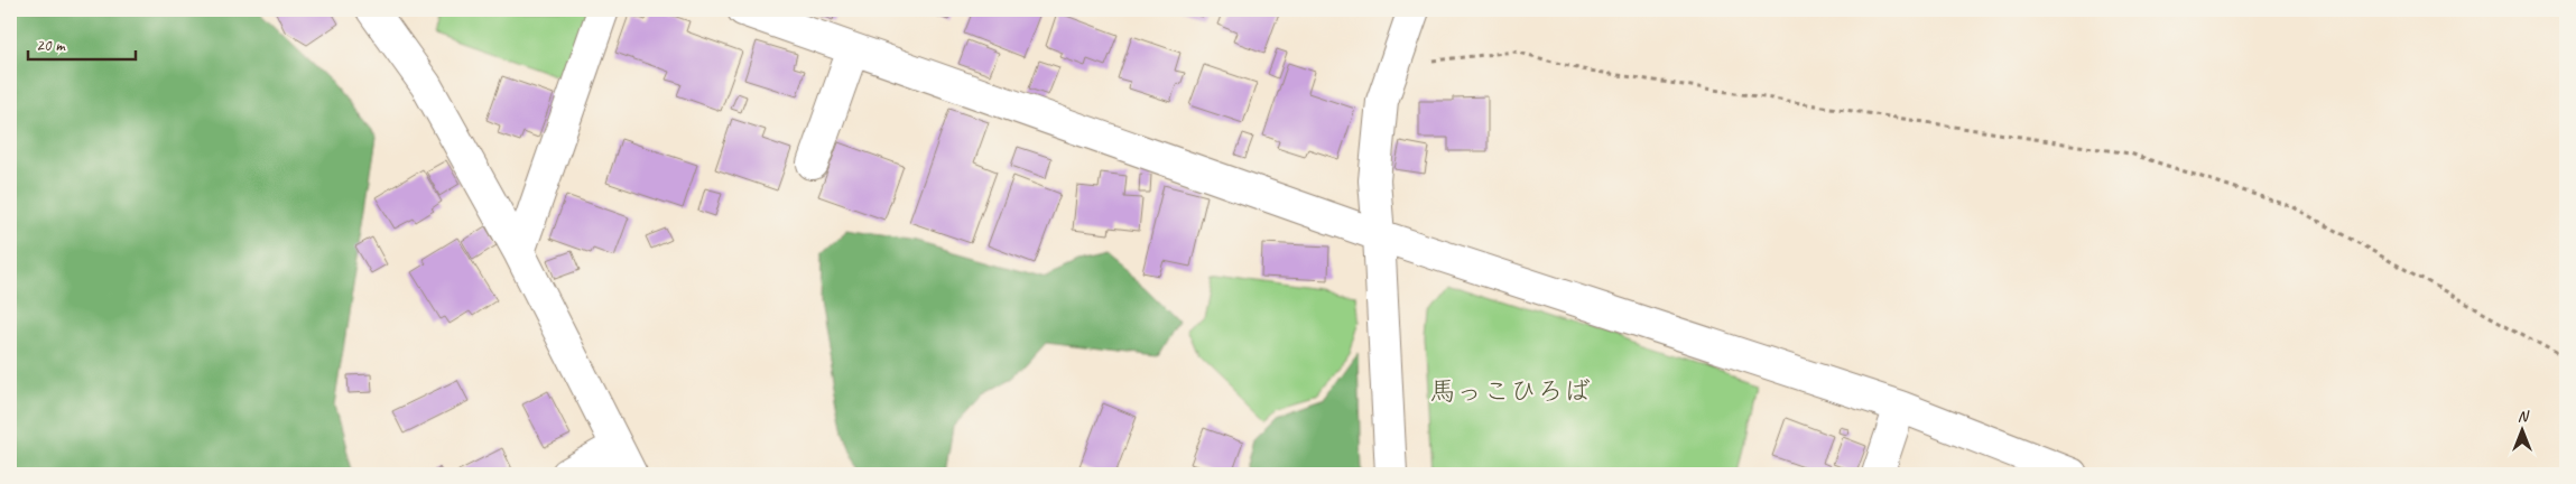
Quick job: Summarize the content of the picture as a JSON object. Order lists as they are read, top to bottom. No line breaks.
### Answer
{"parks":["馬っこひろば"],"scale_bar":"20 m","north":"top"}
